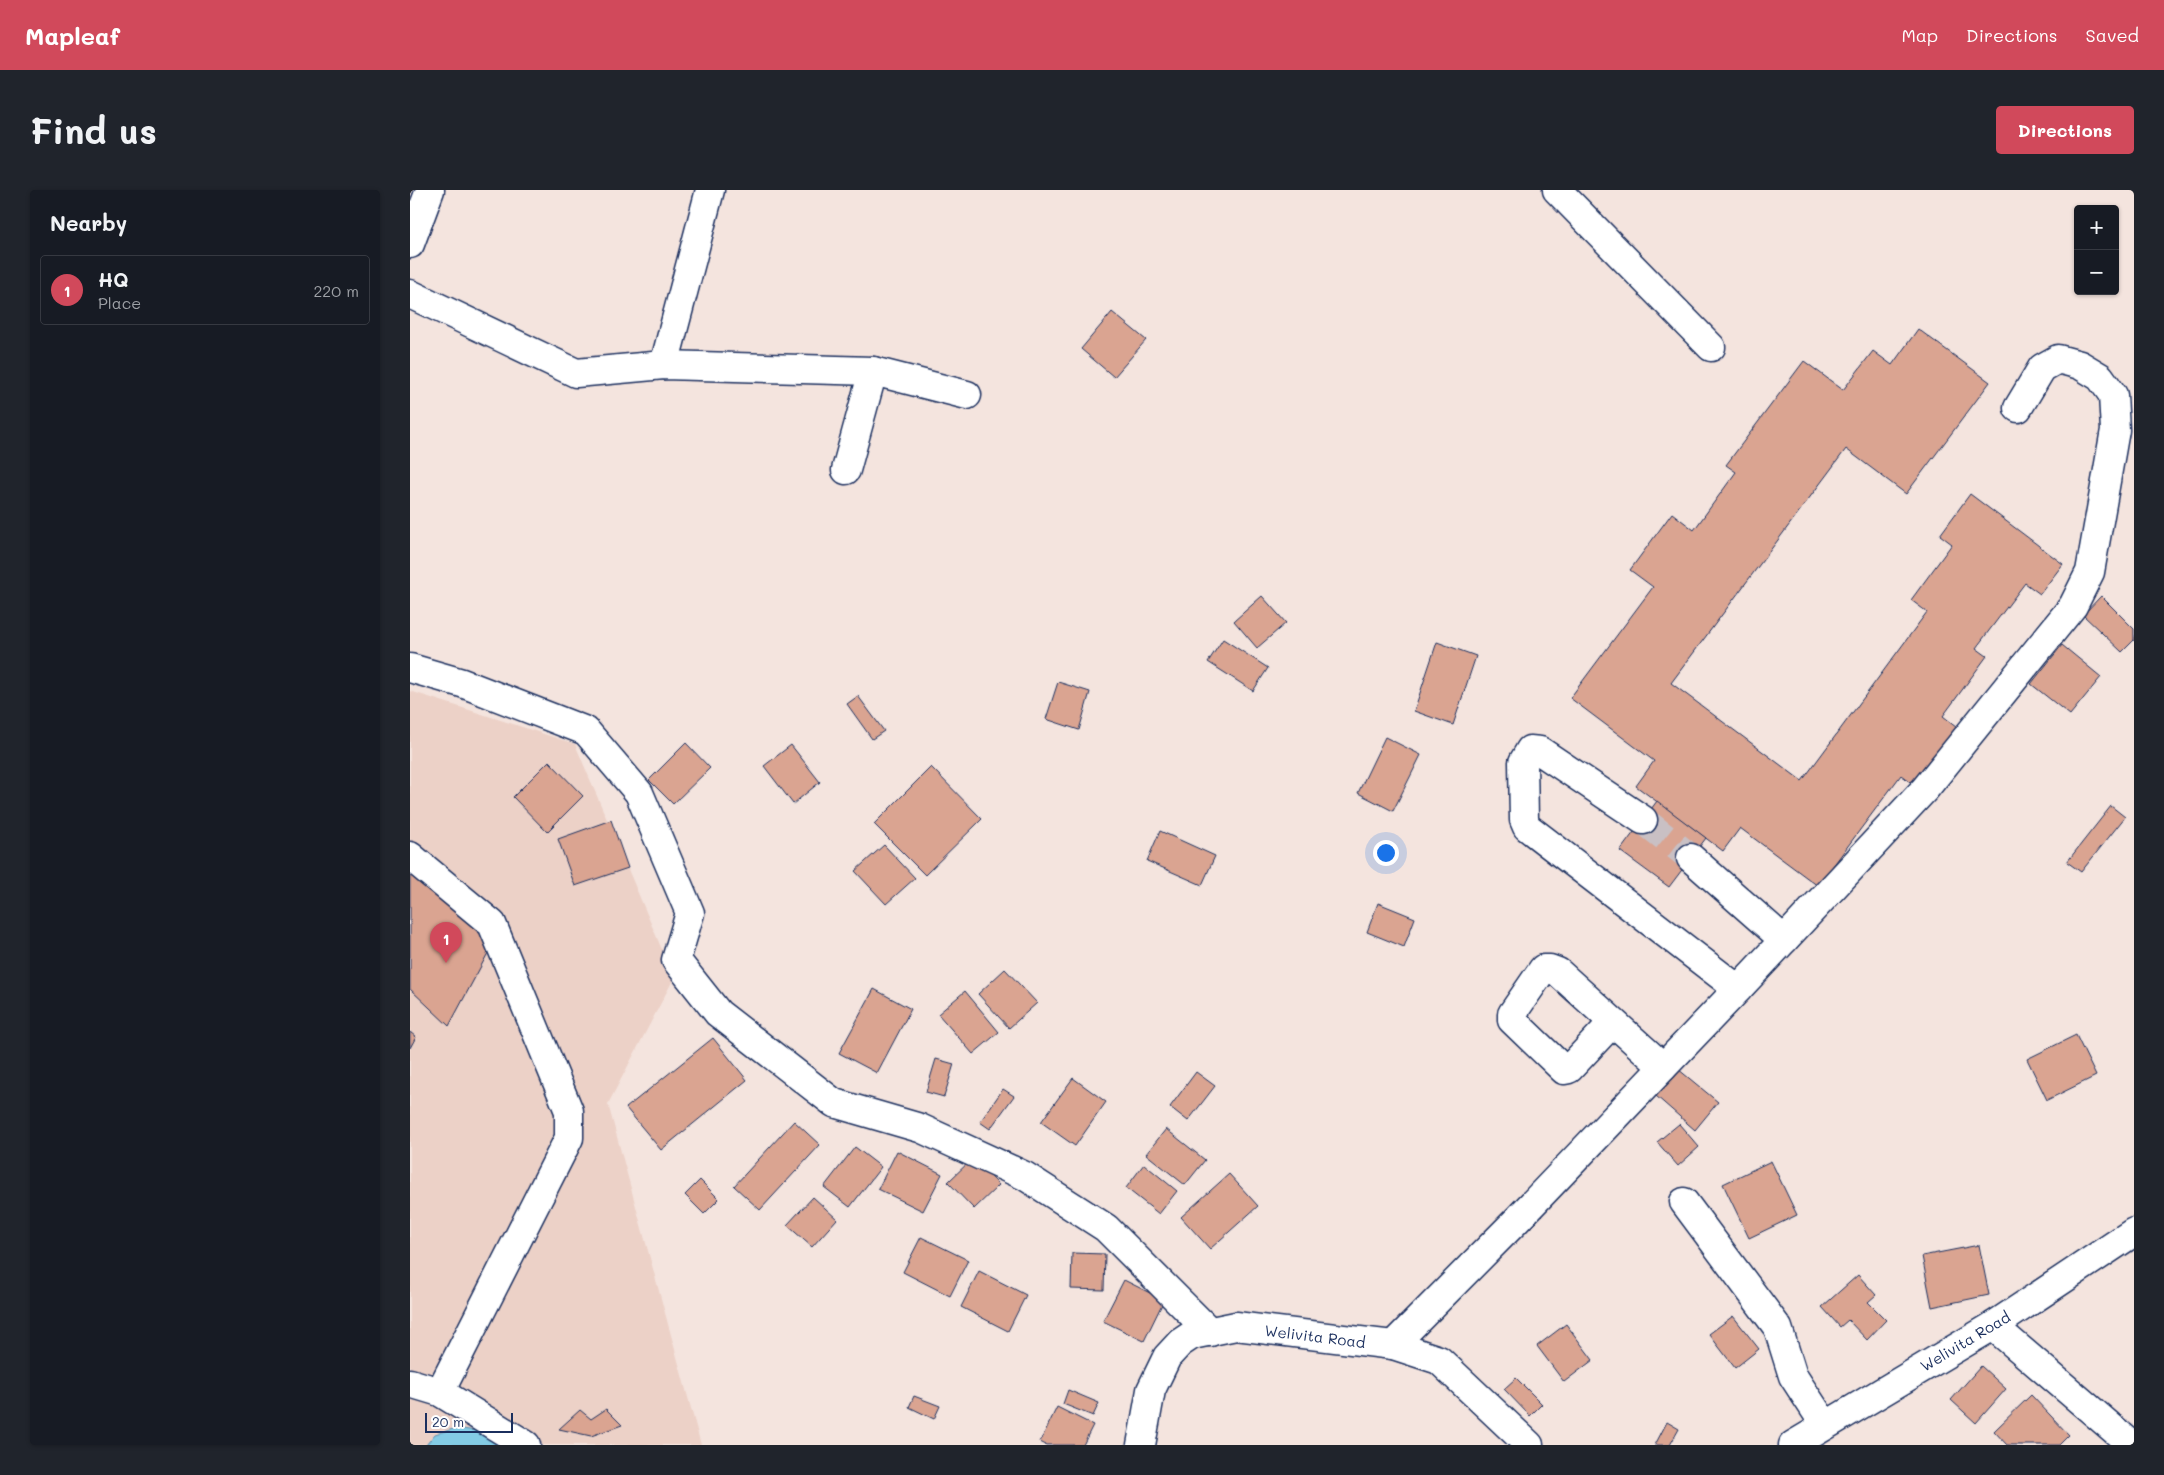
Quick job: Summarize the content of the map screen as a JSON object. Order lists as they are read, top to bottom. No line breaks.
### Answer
{"streets":{"street":["Welivita Road"]},"scale_bar":"20 m","page":{"header":"Mapleaf","nav":["Map","Directions","Saved"],"buttons":"Directions","title":"Find us","heading":"Nearby","map_buttons":["+","−"],"list":[{"mark":"1","name":"HQ","note":"Place","value":"220 m"}],"pins":"1","scale":"20 m"}}
